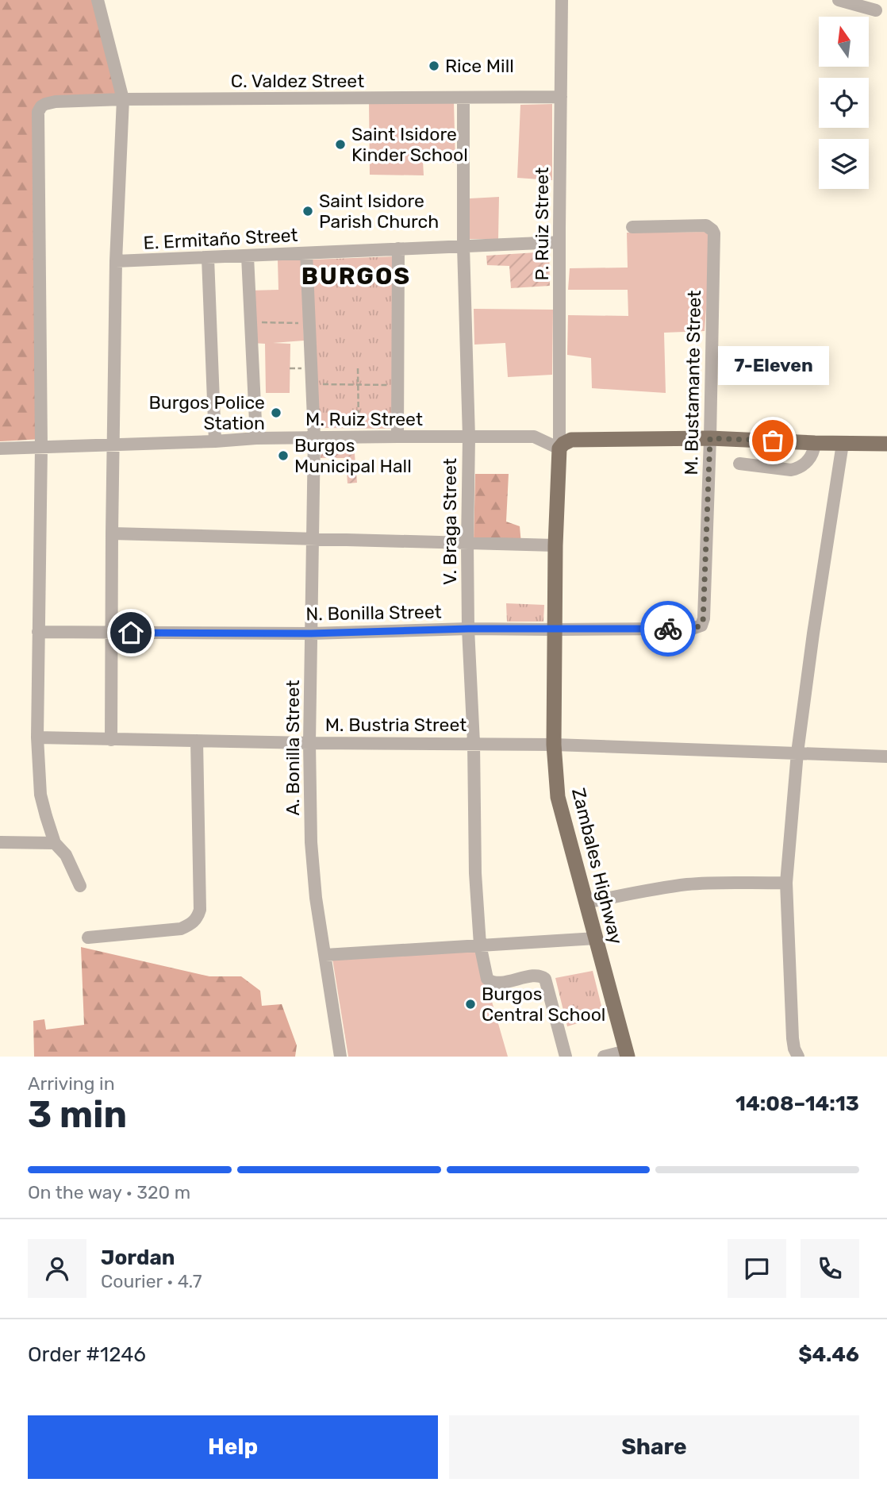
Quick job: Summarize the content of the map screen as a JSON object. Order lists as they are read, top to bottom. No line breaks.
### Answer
{"streets":{"main road":["Zambales Highway"],"street":["C. Valdez Street","P. Ruiz Street","E. Ermitaño Street","M. Bustamante Street","M. Ruiz Street","V. Braga Street","N. Bonilla Street","M. Bustria Street","A. Bonilla Street"]},"crossings":[["C. Valdez Street","P. Ruiz Street"],["C. Valdez Street","M. Ruiz Street"],["C. Valdez Street","V. Braga Street"],["P. Ruiz Street","E. Ermitaño Street"],["P. Ruiz Street","M. Ruiz Street"],["P. Ruiz Street","Zambales Highway"],["E. Ermitaño Street","V. Braga Street"],["E. Ermitaño Street","A. Bonilla Street"],["M. Bustamante Street","N. Bonilla Street"],["M. Ruiz Street","V. Braga Street"],["M. Ruiz Street","A. Bonilla Street"],["M. Ruiz Street","Zambales Highway"],["V. Braga Street","N. Bonilla Street"],["V. Braga Street","M. Bustria Street"],["N. Bonilla Street","A. Bonilla Street"],["N. Bonilla Street","Zambales Highway"],["M. Bustria Street","A. Bonilla Street"],["M. Bustria Street","Zambales Highway"]],"districts":["BURGOS"],"places":["Rice Mill","Saint Isidore Kinder School","Saint Isidore Parish Church","Burgos Police Station","7-Eleven","Burgos Municipal Hall","Burgos Central School"],"north":"top","page":{"bubble":"7-Eleven","heading":["3 min","Arriving in","14:08–14:13"],"panel":["Jordan","Courier · 4.7","Order #1246","$4.46"],"bar":"On the way · 320 m","buttons":["Help","Share"]}}
